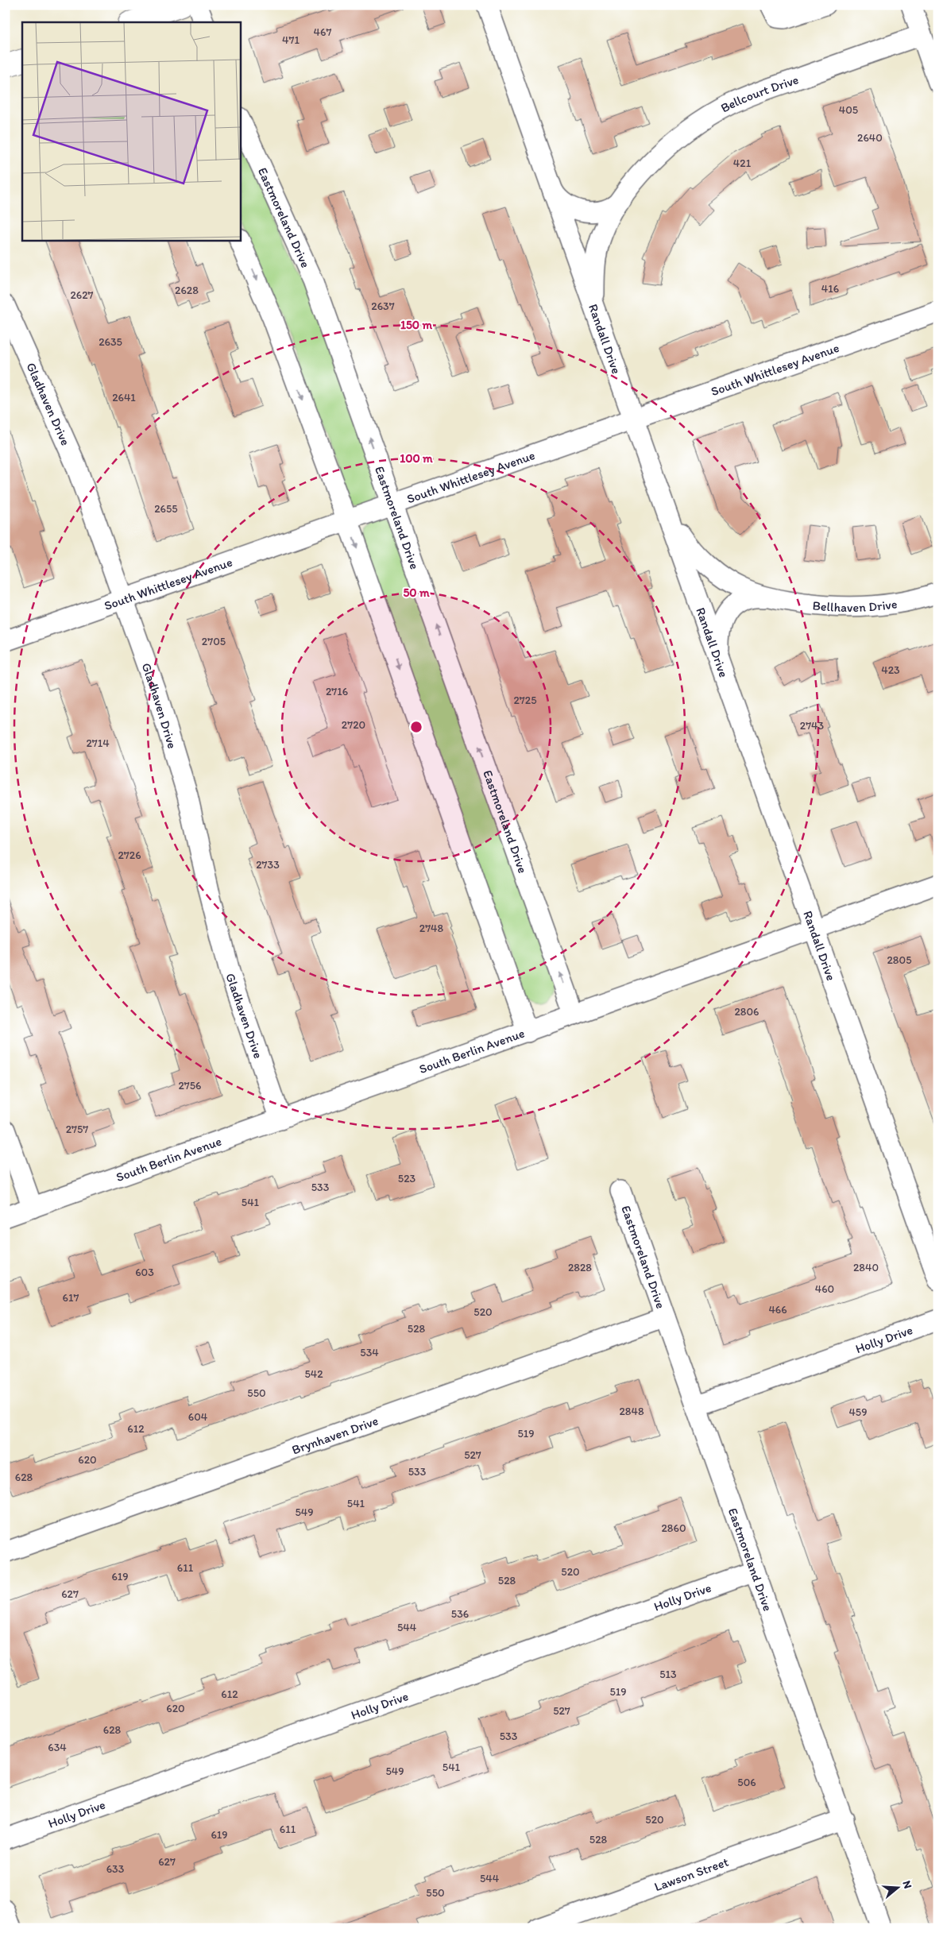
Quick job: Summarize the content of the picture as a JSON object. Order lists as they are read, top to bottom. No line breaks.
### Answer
{"streets":{"street":["Bellcourt Drive","Eastmoreland Drive","Randall Drive","South Whittlesey Avenue","Gladhaven Drive","Bellhaven Drive","South Berlin Avenue","Holly Drive","Brynhaven Drive","Lawson Street"]},"crossings":[["Bellcourt Drive","Randall Drive"],["Eastmoreland Drive","South Whittlesey Avenue"],["Eastmoreland Drive","South Berlin Avenue"],["Eastmoreland Drive","Holly Drive"],["Eastmoreland Drive","Brynhaven Drive"],["Eastmoreland Drive","Lawson Street"],["Randall Drive","South Whittlesey Avenue"],["Randall Drive","Bellhaven Drive"],["Randall Drive","South Berlin Avenue"],["South Whittlesey Avenue","Gladhaven Drive"],["Gladhaven Drive","South Berlin Avenue"]],"house_numbers":["467","471","405","2640","421","416","2628","2627","2637","2635","2641","2655","2705","423","2716","2725","2720","2743","2714","2726","2733","2748","2805","2806","2756","2757","523","533","541","2828","2840","603","460","617","466","520","528","534","542","550","2848","459","604","612","519","527","620","533","628","541","549","2860","611","520","619","528","627","536","544","513","519","612","620","527","628","533","634","541","549","506","520","611","619","528","627","633","544","550"],"north":"right","rings":["150 m","100 m","50 m"]}
